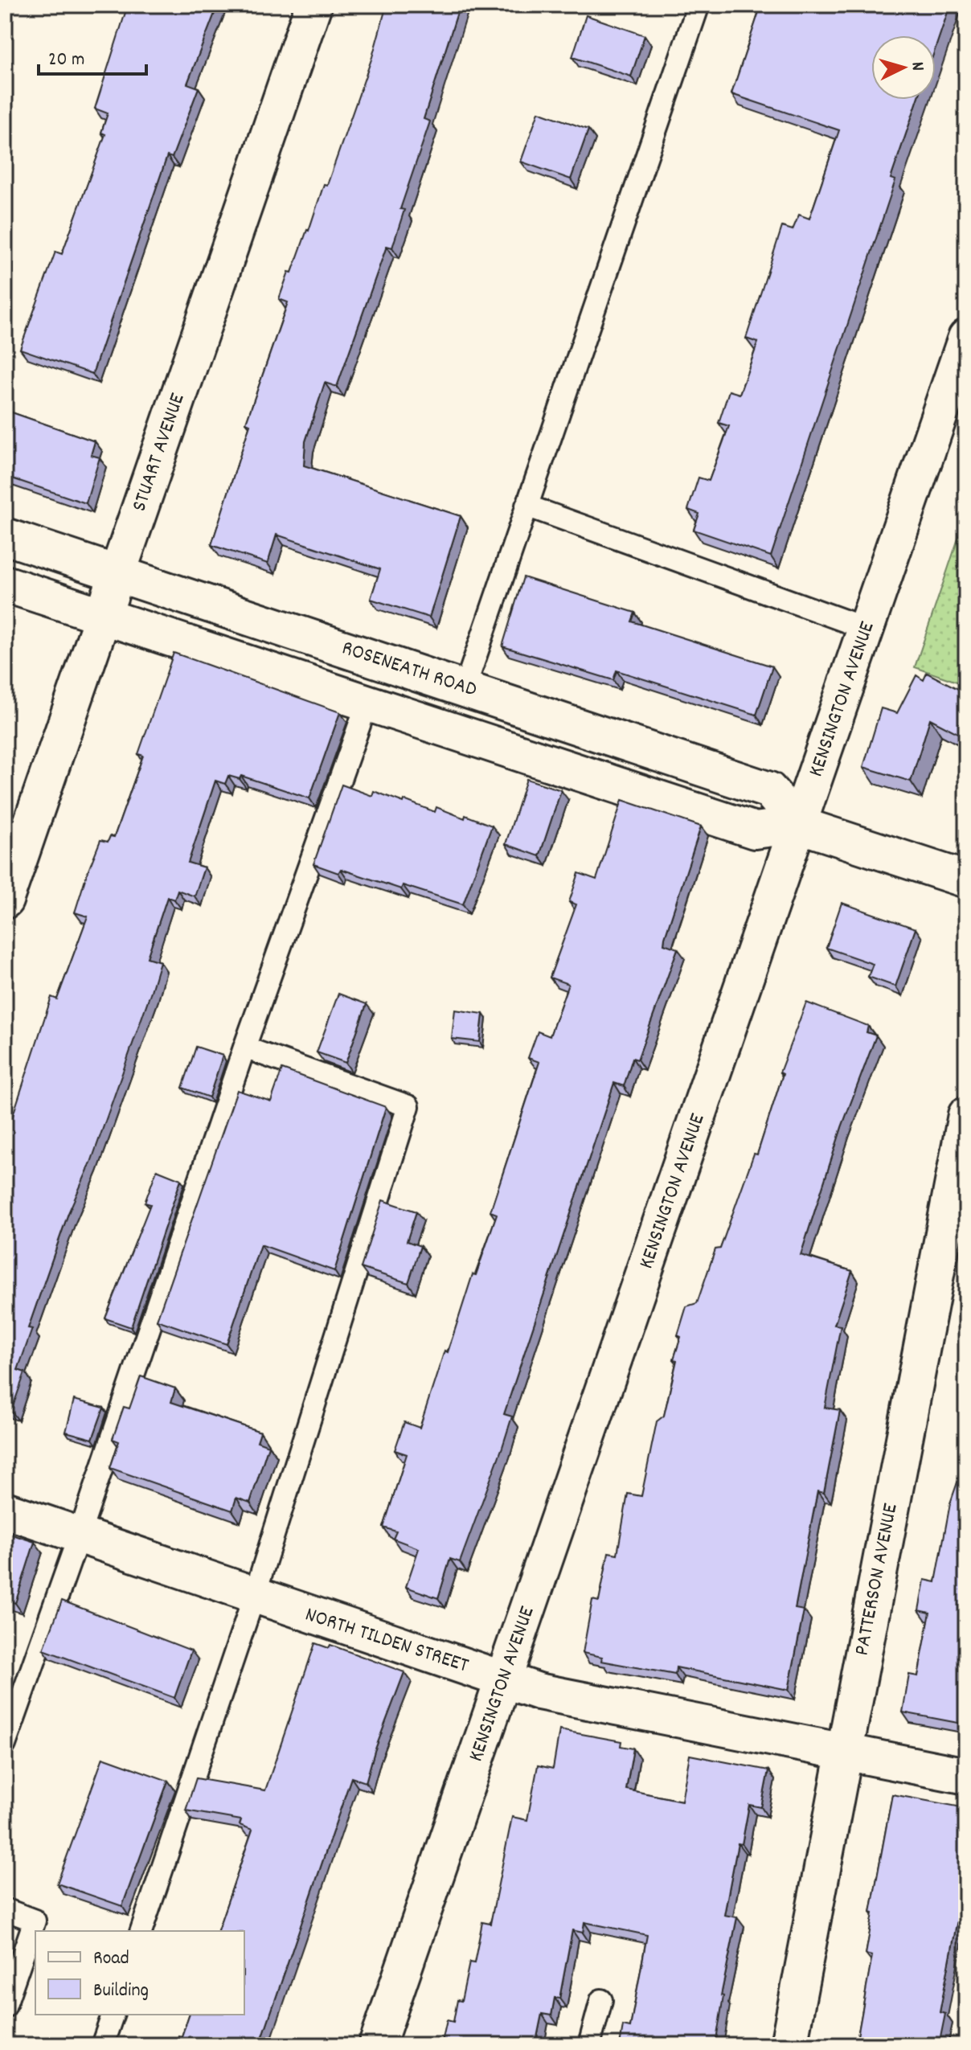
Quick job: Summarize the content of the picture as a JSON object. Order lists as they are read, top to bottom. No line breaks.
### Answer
{"streets":{"street":["STUART AVENUE","ROSENEATH ROAD","KENSINGTON AVENUE","PATTERSON AVENUE","NORTH TILDEN STREET"]},"crossings":[["STUART AVENUE","ROSENEATH ROAD"],["ROSENEATH ROAD","KENSINGTON AVENUE"],["KENSINGTON AVENUE","NORTH TILDEN STREET"],["PATTERSON AVENUE","NORTH TILDEN STREET"]],"legend":["Road","Building"],"scale_bar":"20 m","north":"right"}
